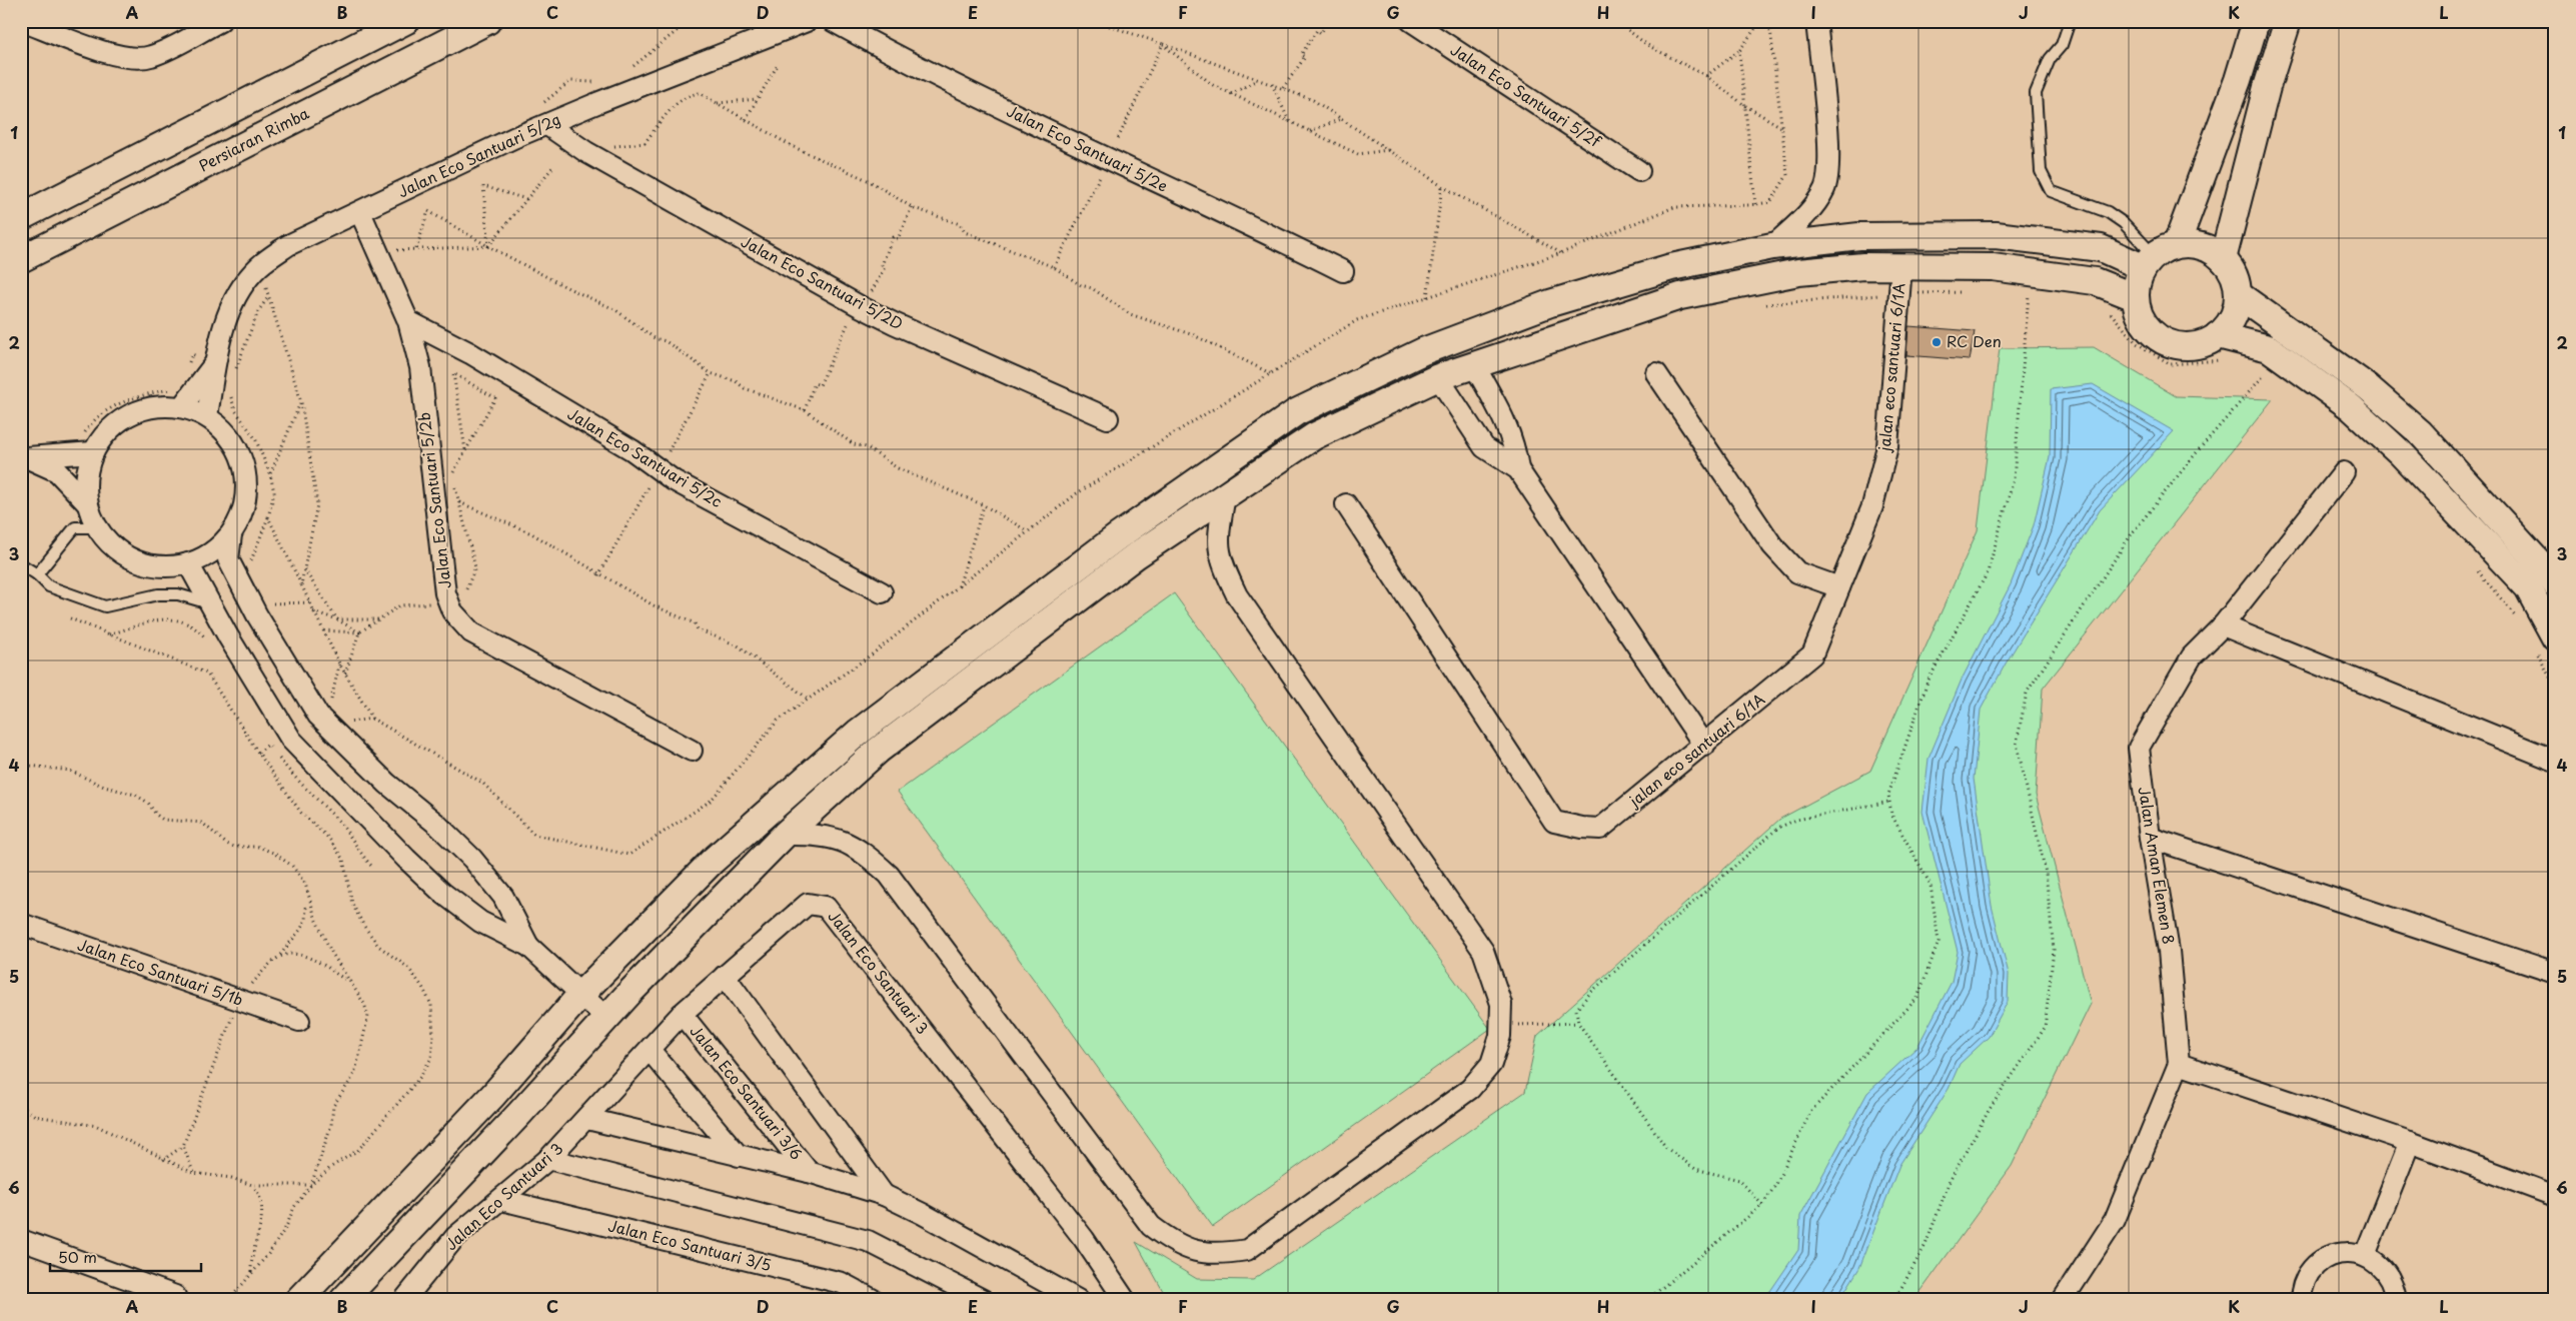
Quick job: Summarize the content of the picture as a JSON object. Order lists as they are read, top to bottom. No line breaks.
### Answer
{"streets":{"street":["Jalan Eco Santuari 5/2f","Persiaran Rimba","Jalan Eco Santuari 5/2e","Jalan Eco Santuari 5/2g","Jalan Eco Santuari 5/2D","jalan eco santuari 6/1A","Jalan Eco Santuari 5/2c","Jalan Eco Santuari 5/2b","Jalan Aman Elemen 8","Jalan Eco Santuari 5/1b","Jalan Eco Santuari 3","Jalan Eco Santuari 3/6","Jalan Eco Santuari 3/5"]},"crossings":[["Jalan Eco Santuari 5/2g","Jalan Eco Santuari 5/2D"],["Jalan Eco Santuari 5/2g","Jalan Eco Santuari 5/2b"],["Jalan Eco Santuari 5/2c","Jalan Eco Santuari 5/2b"],["Jalan Eco Santuari 3","Jalan Eco Santuari 3/6"],["Jalan Eco Santuari 3","Jalan Eco Santuari 3/5"]],"places":["RC Den"],"scale_bar":"50 m","grid":{"columns":["A","B","C","D","E","F","G","H","I","J","K","L"],"rows":["1","2","3","4","5","6"]}}
